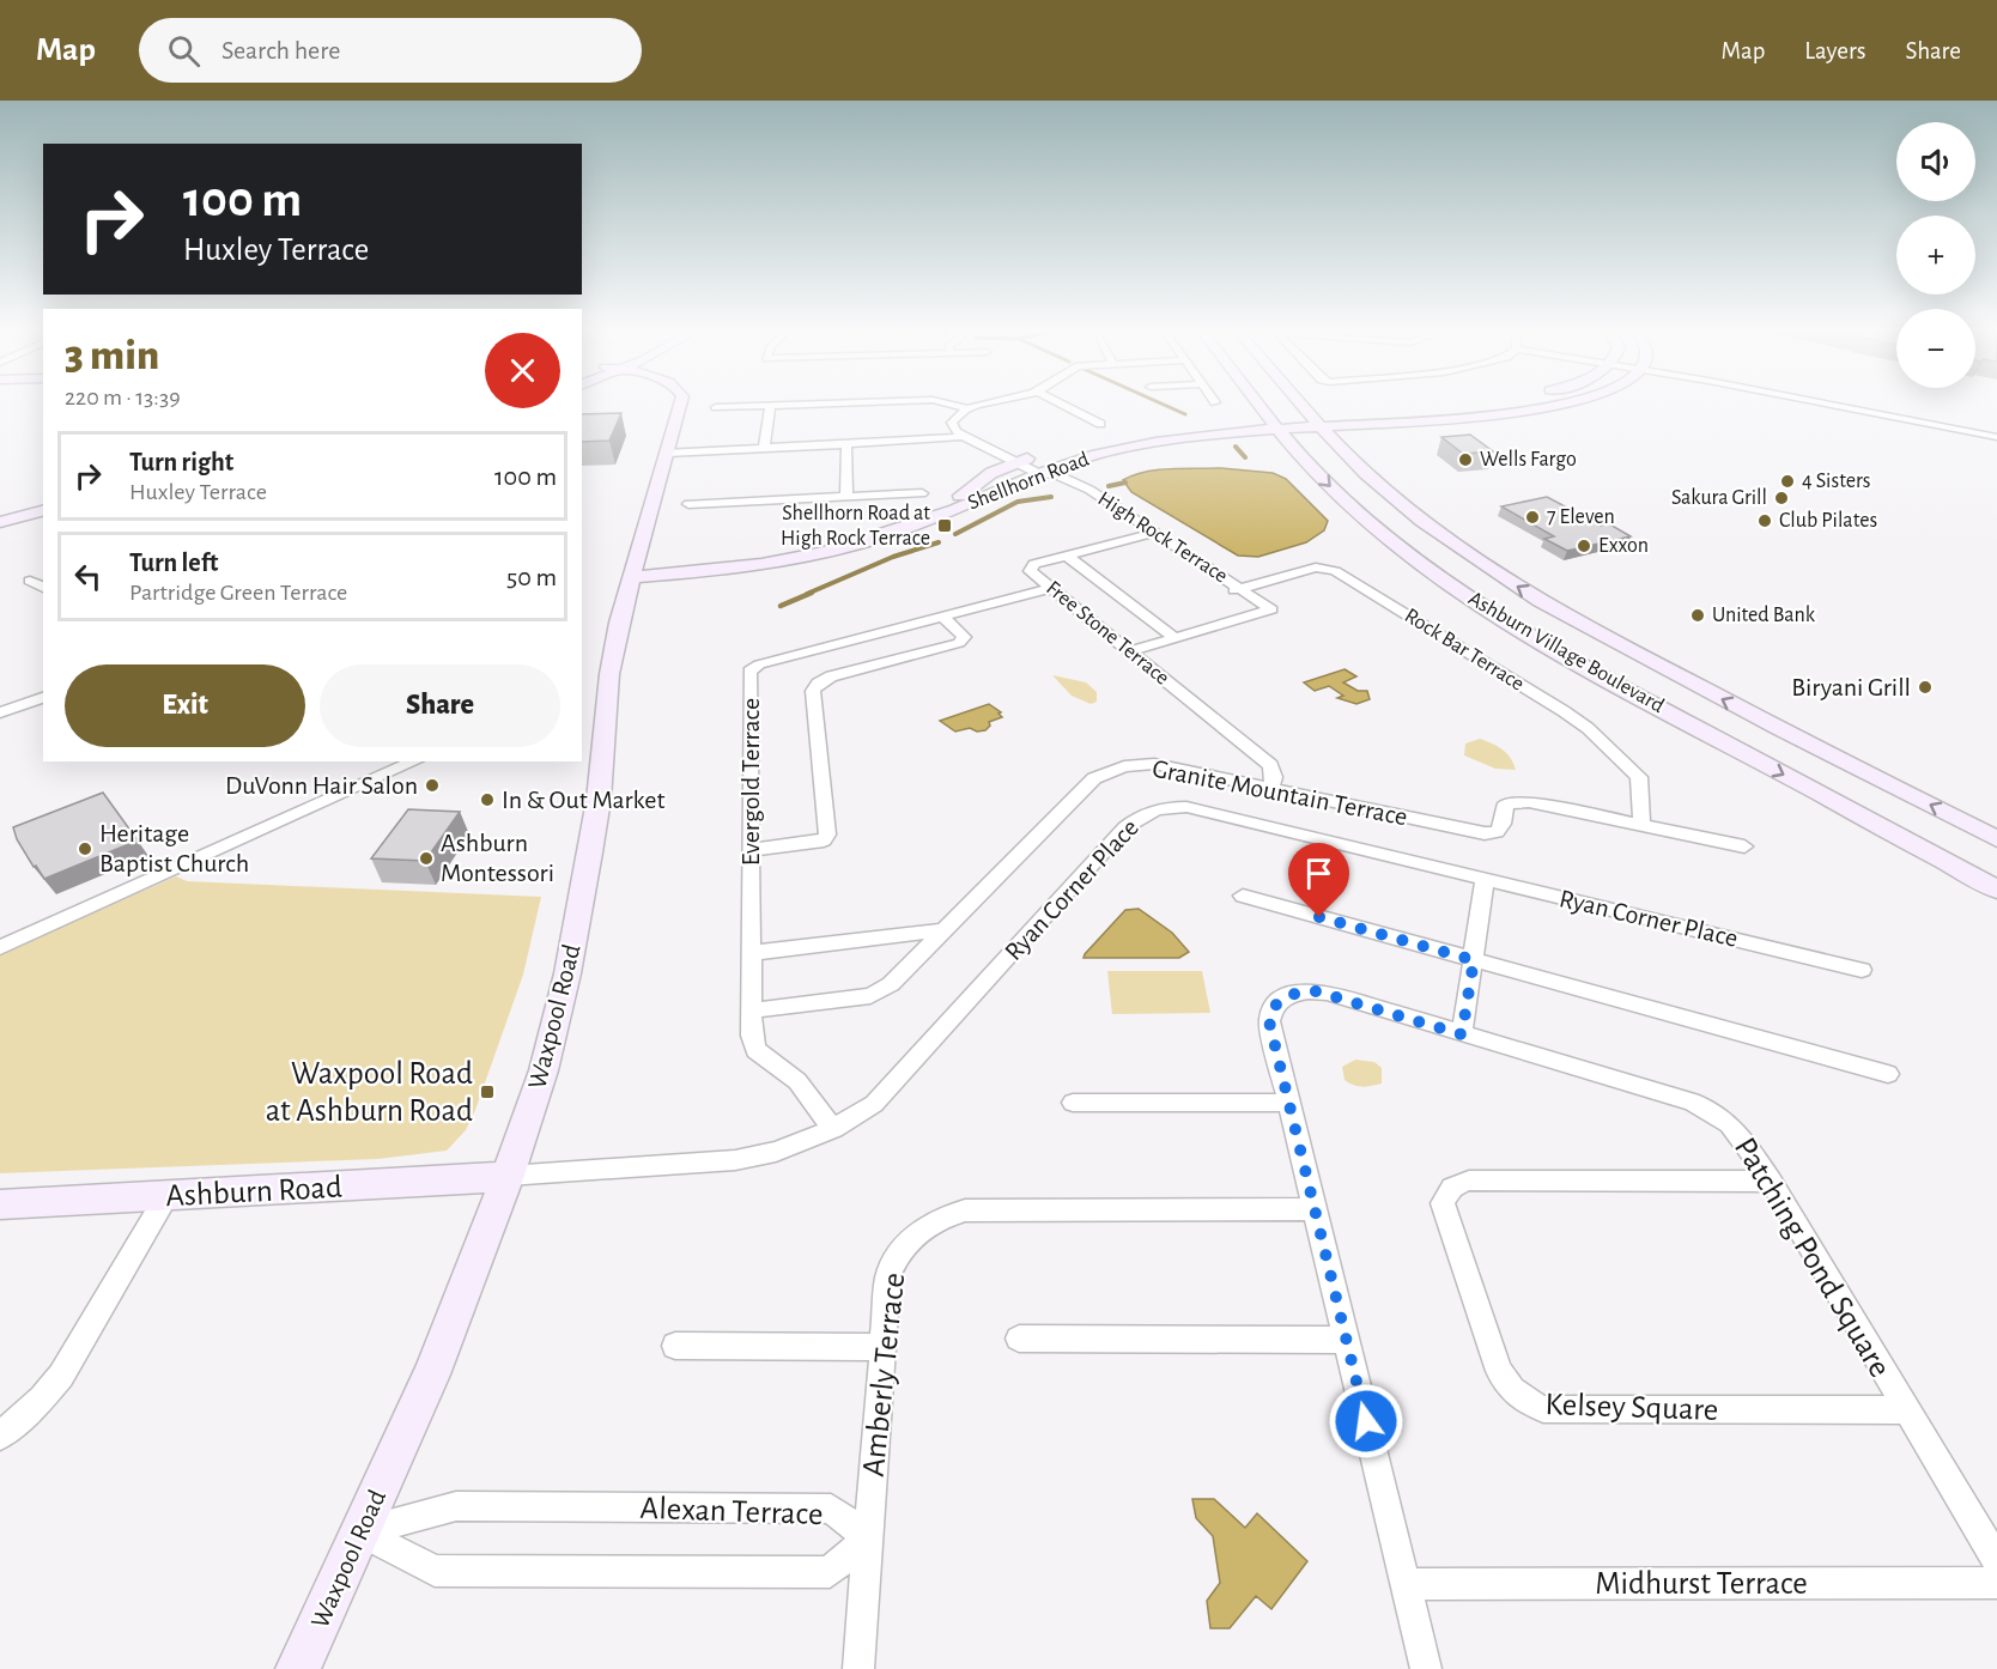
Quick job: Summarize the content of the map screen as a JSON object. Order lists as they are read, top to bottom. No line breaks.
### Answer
{"streets":{"main road":["Shellhorn Road","Ashburn Village Boulevard","Waxpool Road","Ashburn Road"],"street":["High Rock Terrace","Free Stone Terrace","Rock Bar Terrace","Evergold Terrace","Granite Mountain Terrace","Ryan Corner Place","Patching Pond Square","Amberly Terrace","Kelsey Square","Alexan Terrace","Midhurst Terrace"]},"crossings":[["Shellhorn Road","High Rock Terrace"],["Shellhorn Road","Ashburn Village Boulevard"],["Shellhorn Road","Waxpool Road"],["High Rock Terrace","Free Stone Terrace"],["High Rock Terrace","Rock Bar Terrace"],["Free Stone Terrace","Evergold Terrace"],["Free Stone Terrace","Granite Mountain Terrace"],["Rock Bar Terrace","Granite Mountain Terrace"],["Evergold Terrace","Granite Mountain Terrace"],["Evergold Terrace","Ryan Corner Place"],["Ryan Corner Place","Waxpool Road"],["Ryan Corner Place","Ashburn Road"],["Waxpool Road","Ashburn Road"],["Waxpool Road","Alexan Terrace"],["Patching Pond Square","Kelsey Square"],["Amberly Terrace","Alexan Terrace"]],"places":{"other":["Wells Fargo","4 Sisters","Sakura Grill","7 Eleven","Club Pilates","Exxon","United Bank","Biryani Grill","DuVonn Hair Salon","In & Out Market","Heritage Baptist Church","Ashburn Montessori"],"transit":["Shellhorn Road at High Rock Terrace","Waxpool Road at Ashburn Road"]},"page":{"header":"Map","search":"Search here","nav":["Map","Layers","Share"],"map_buttons":["+","−"],"turn":["100 m","Huxley Terrace"],"heading":["3 min","220 m · 13:39"],"list":[{"name":"Turn right","note":"Huxley Terrace","value":"100 m"},{"name":"Turn left","note":"Partridge Green Terrace","value":"50 m"}],"buttons":["Exit","Share"]}}
